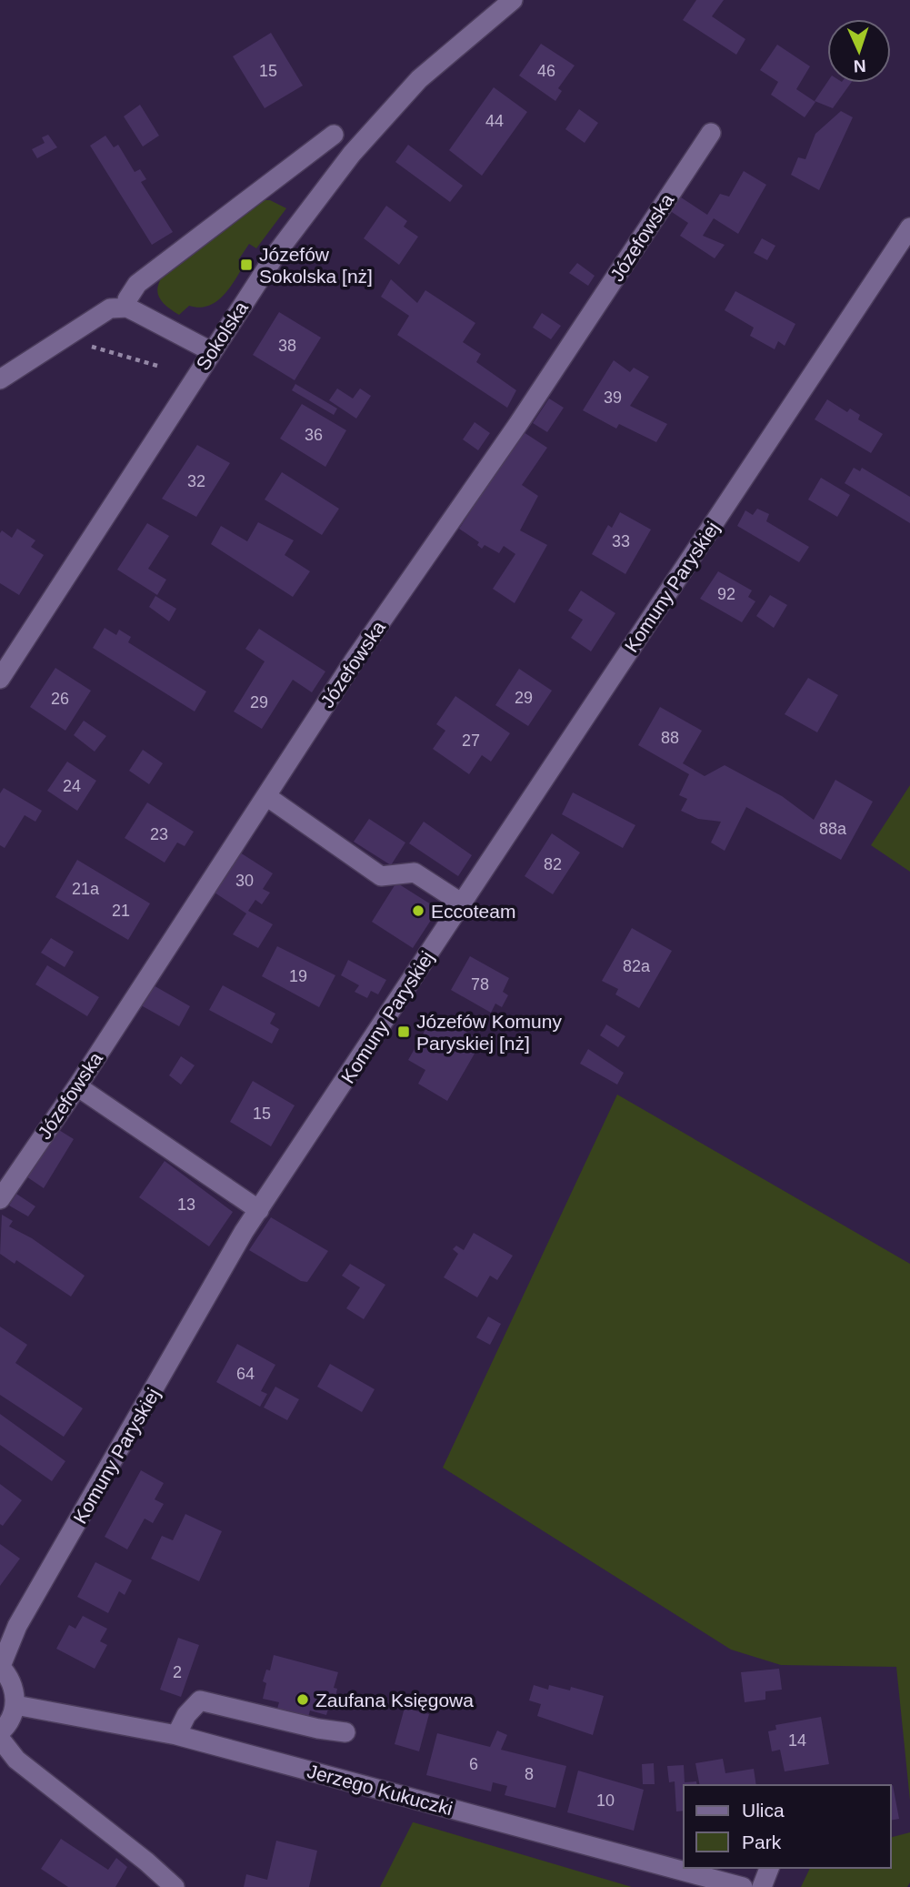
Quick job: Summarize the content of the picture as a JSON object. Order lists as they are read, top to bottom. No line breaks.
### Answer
{"streets":{"street":["Józefowska","Sokolska","Komuny Paryskiej","Jerzego Kukuczki"]},"places":{"transit":["Józefów Sokolska [nż]","Józefów Komuny Paryskiej [nż]"],"other":["Eccoteam","Zaufana Księgowa"]},"house_numbers":["15","46","44","38","39","36","32","33","92","29","26","29","88","27","24","88a","23","82","30","21a","21","82a","19","78","15","13","64","2","14","6","8","10"],"legend":["Ulica","Park"],"north":"bottom"}
